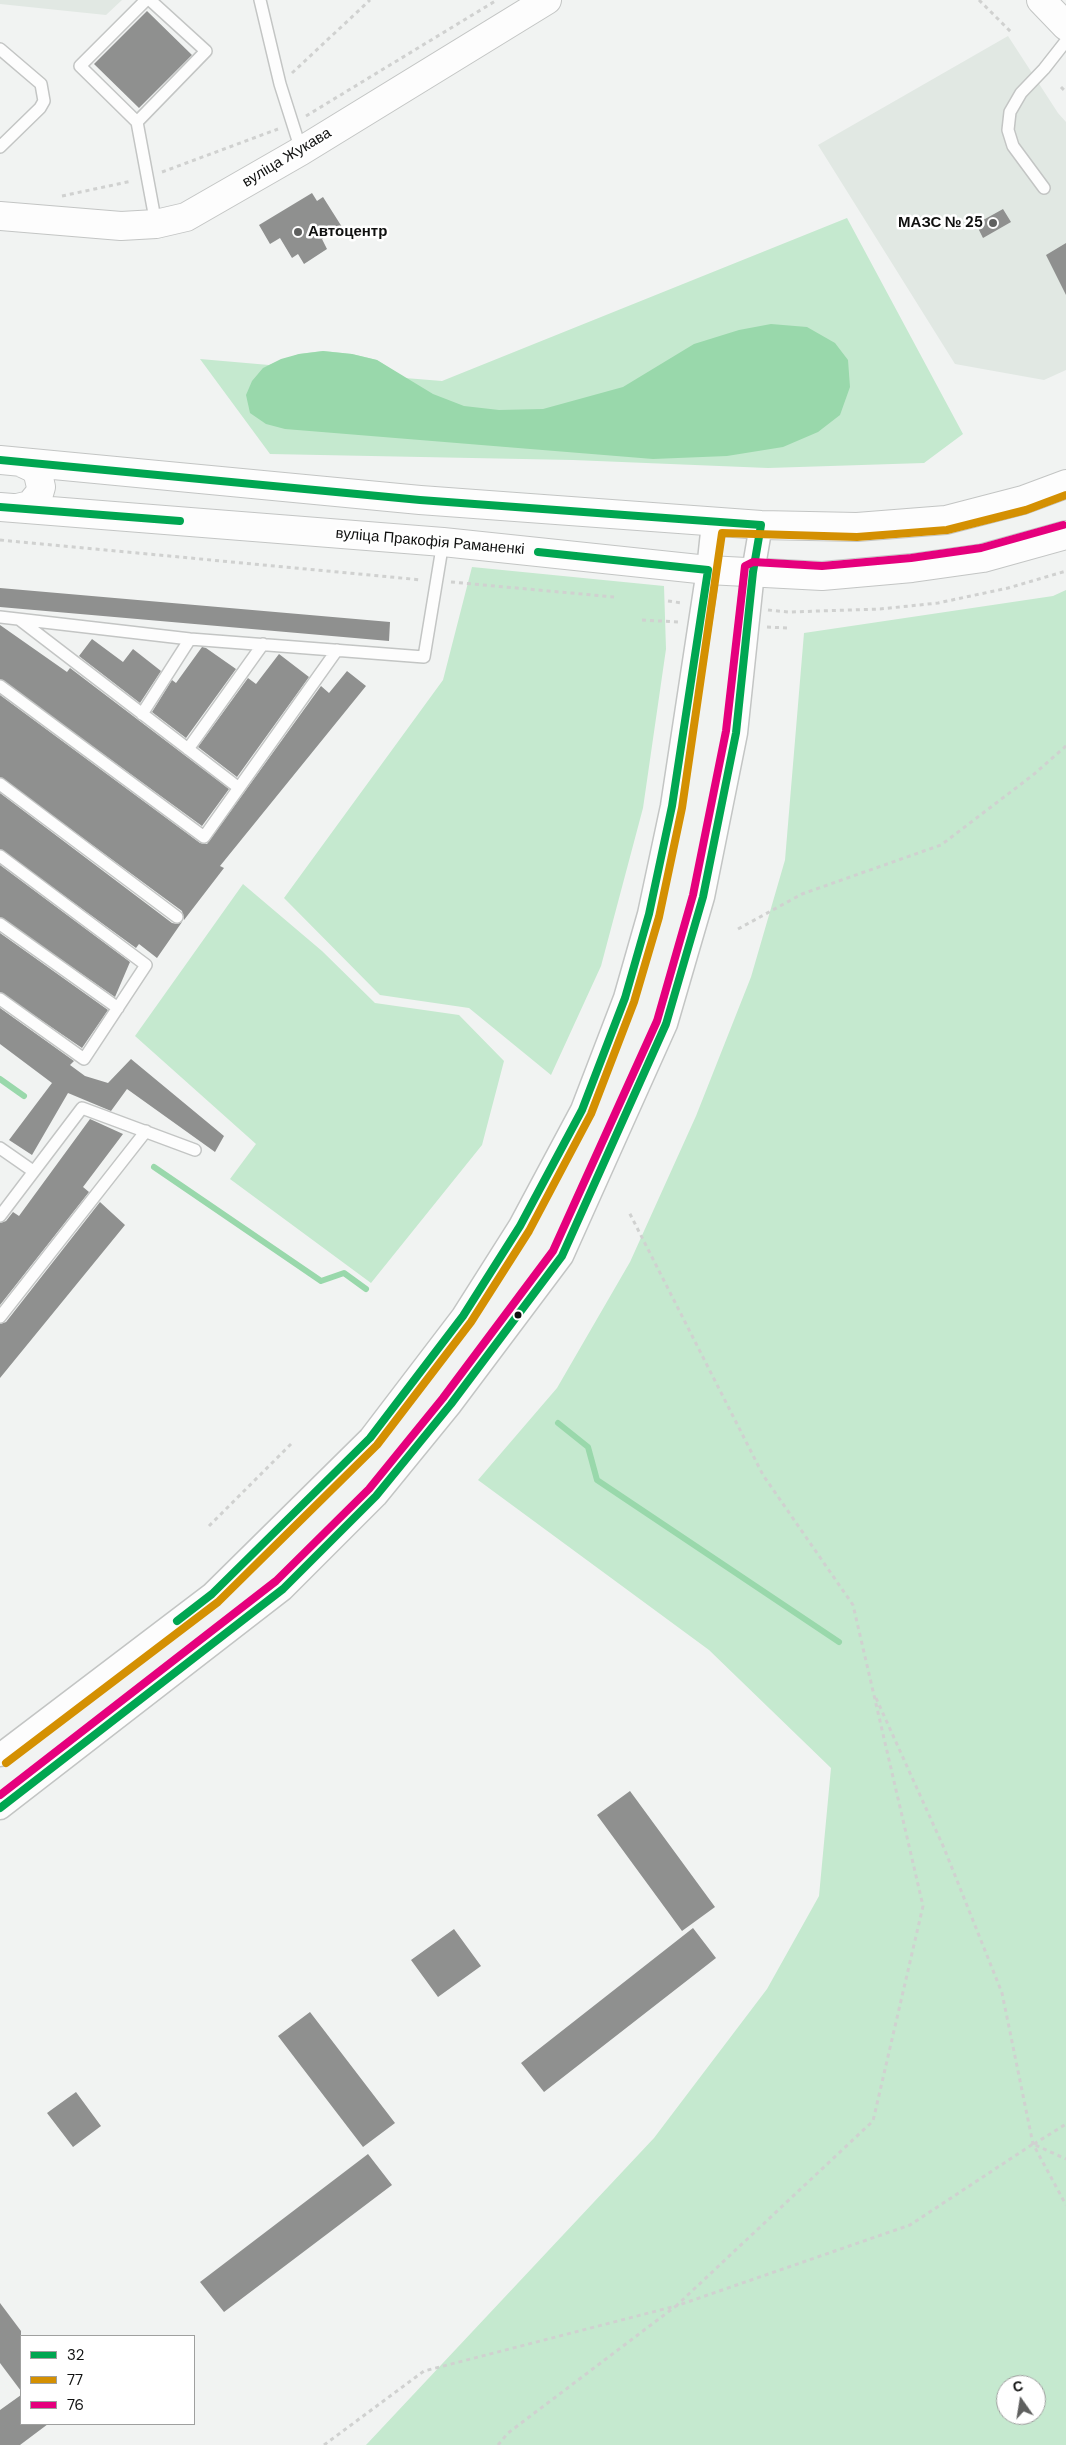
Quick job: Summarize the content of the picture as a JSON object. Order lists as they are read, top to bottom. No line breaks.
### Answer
{"streets":{"street":["вуліца Жукава","вуліца Пракофія Раманенкі"]},"places":["МАЗС № 25","Автоцентр"],"lines":["transit line 32","transit line 77","transit line 76"],"legend":["32","77","76"],"north":"top"}
